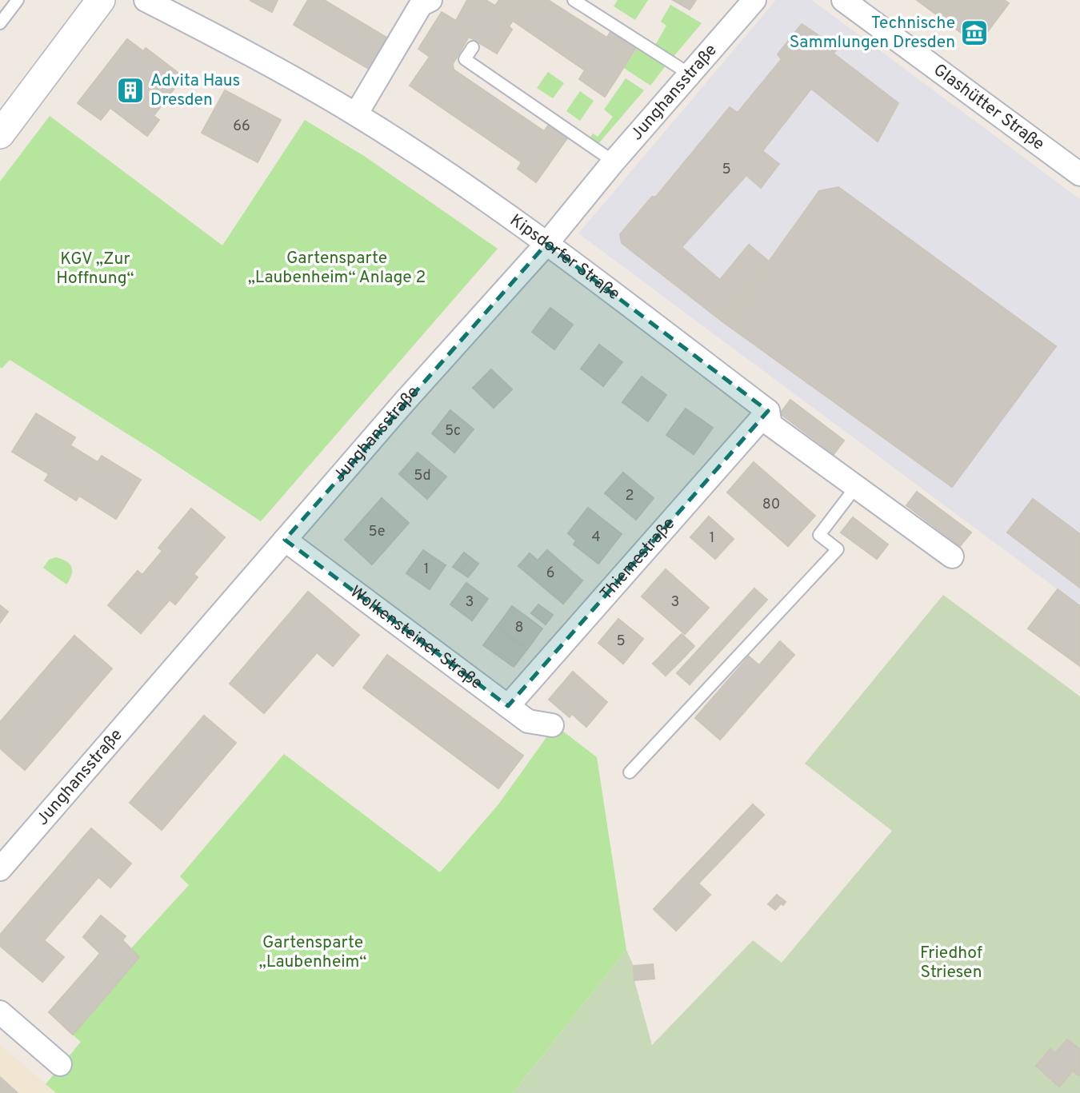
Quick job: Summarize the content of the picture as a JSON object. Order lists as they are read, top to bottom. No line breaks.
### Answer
{"streets":{"street":["Junghansstraße","Glashütter Straße","Kipsdorfer Straße","Thiemestraße","Wolkensteiner Straße"]},"crossings":[["Junghansstraße","Kipsdorfer Straße"],["Junghansstraße","Wolkensteiner Straße"],["Kipsdorfer Straße","Thiemestraße"],["Thiemestraße","Wolkensteiner Straße"]],"parks":["Gartensparte „Laubenheim“ Anlage 2","KGV „Zur Hoffnung“","Gartensparte „Laubenheim“","Friedhof Striesen"],"places":{"museum":["Technische Sammlungen Dresden"],"building":["Advita Haus Dresden"]},"house_numbers":["66","5","5c","5d","2","80","5e","4","1","1","6","3","3","8","5"]}
